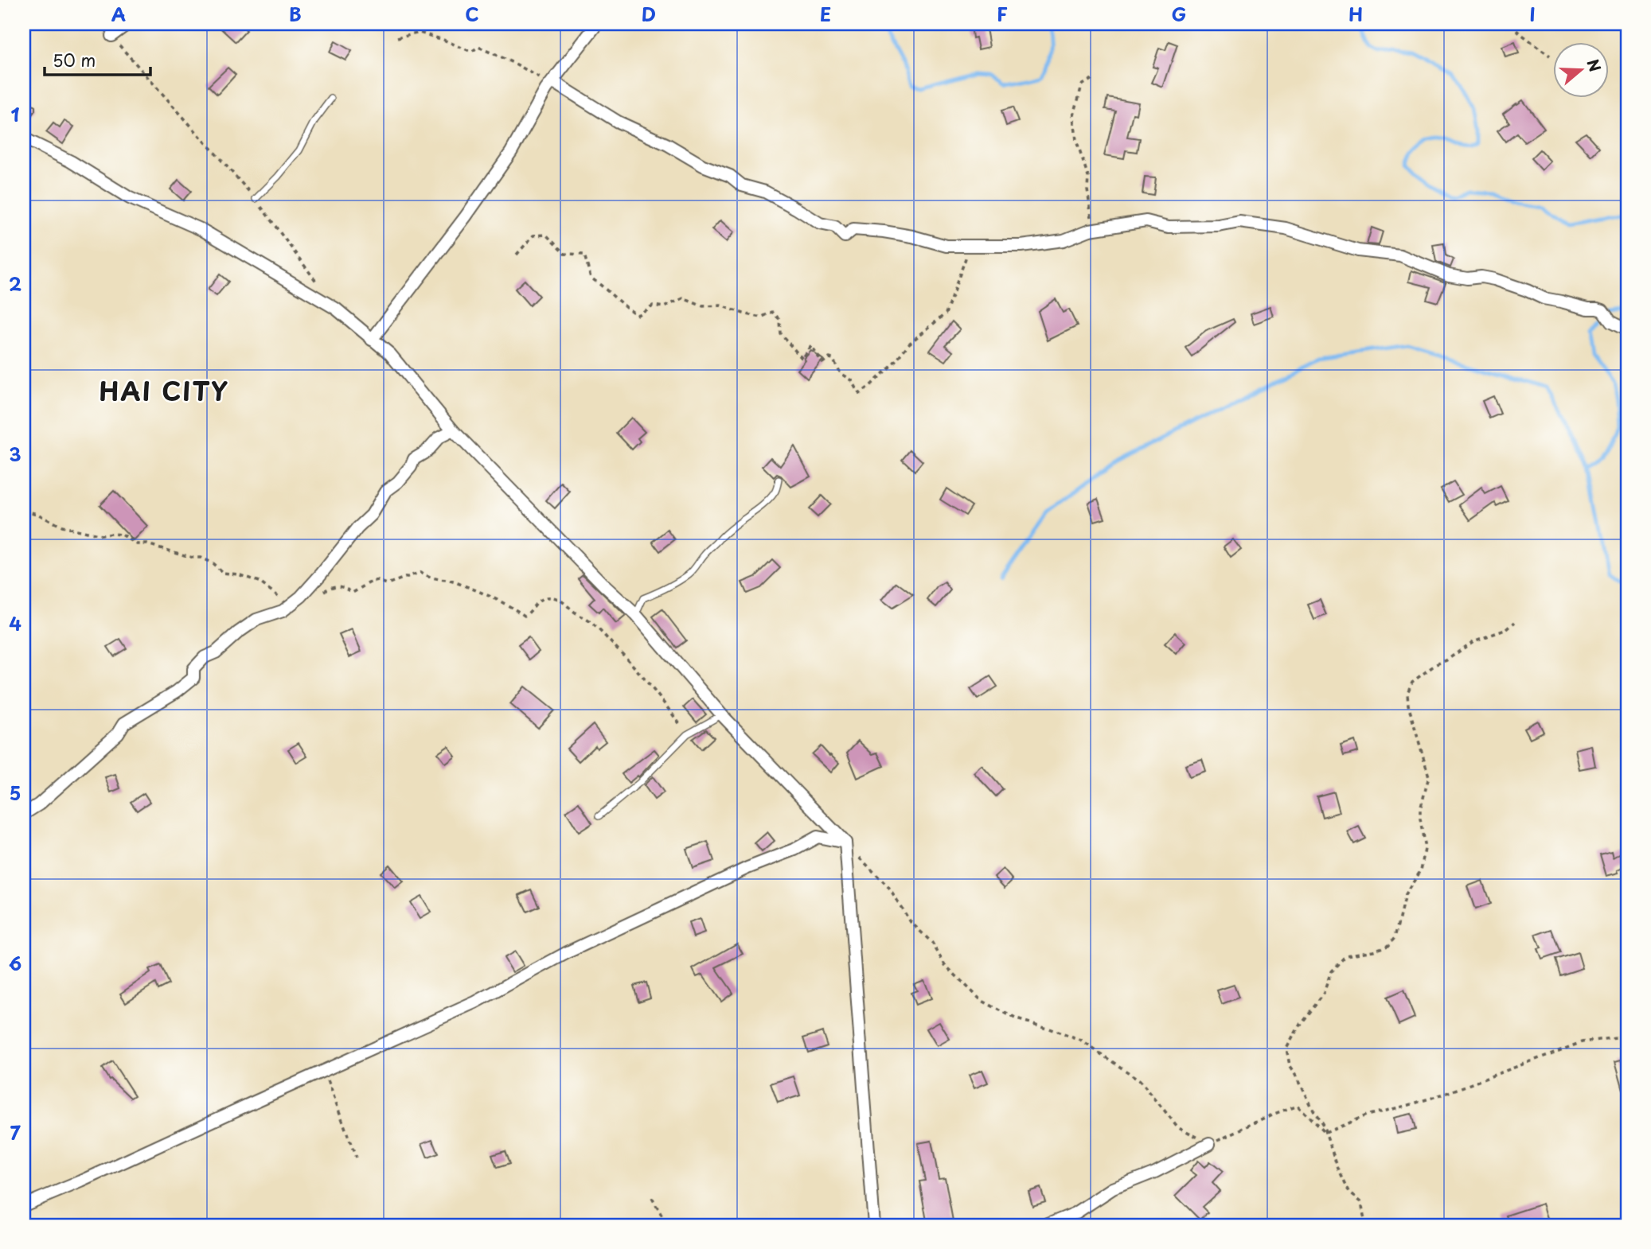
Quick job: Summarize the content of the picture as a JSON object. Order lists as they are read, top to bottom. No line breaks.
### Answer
{"districts":["HAI CITY"],"scale_bar":"50 m","north":"right","grid":{"columns":["A","B","C","D","E","F","G","H","I"],"rows":["1","2","3","4","5","6","7"]}}
